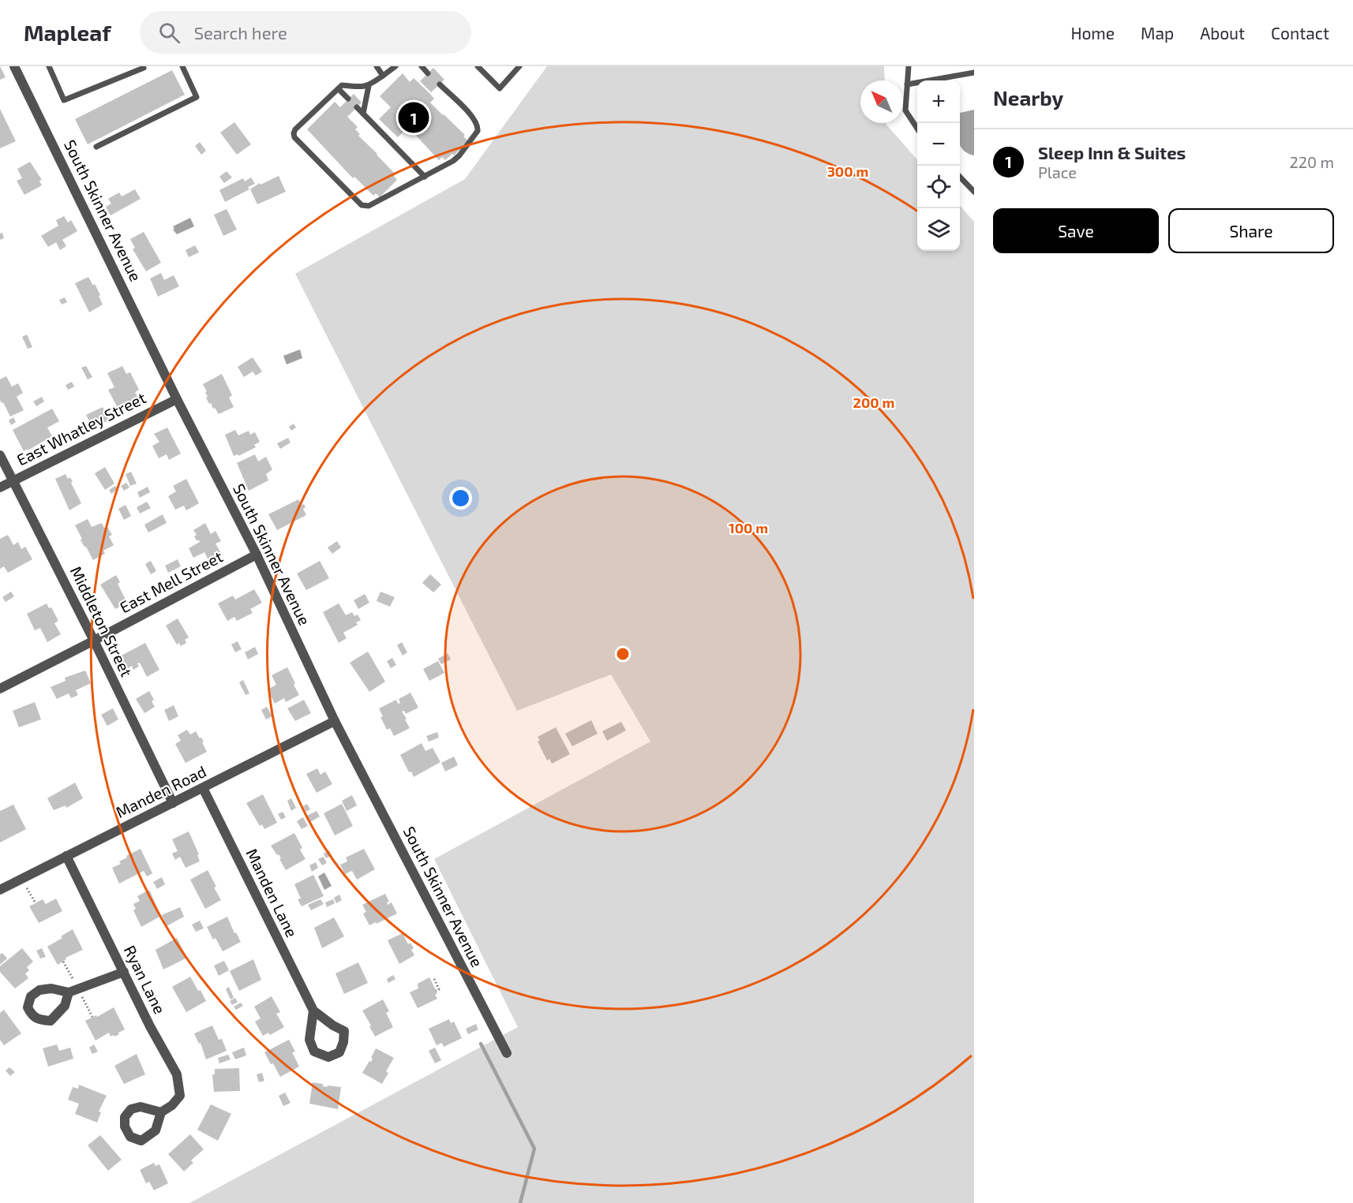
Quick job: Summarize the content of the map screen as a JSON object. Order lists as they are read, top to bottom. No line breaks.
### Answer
{"streets":{"street":["South Skinner Avenue","East Whatley Street","East Mell Street","Middleton Street","Manden Road","Manden Lane","Ryan Lane"]},"crossings":[["South Skinner Avenue","East Whatley Street"],["South Skinner Avenue","East Mell Street"],["South Skinner Avenue","Manden Road"],["East Whatley Street","Middleton Street"],["East Mell Street","Middleton Street"],["Middleton Street","Manden Road"],["Manden Road","Manden Lane"],["Manden Road","Ryan Lane"]],"north":"top left","page":{"header":"Mapleaf","search":"Search here","nav":["Home","Map","About","Contact"],"heading":"Nearby","map_buttons":["+","−"],"pins":"1","list":[{"mark":"1","name":"Sleep Inn & Suites","note":"Place","value":"220 m"}],"buttons":["Save","Share"]},"rings":["300 m","200 m","100 m"]}
